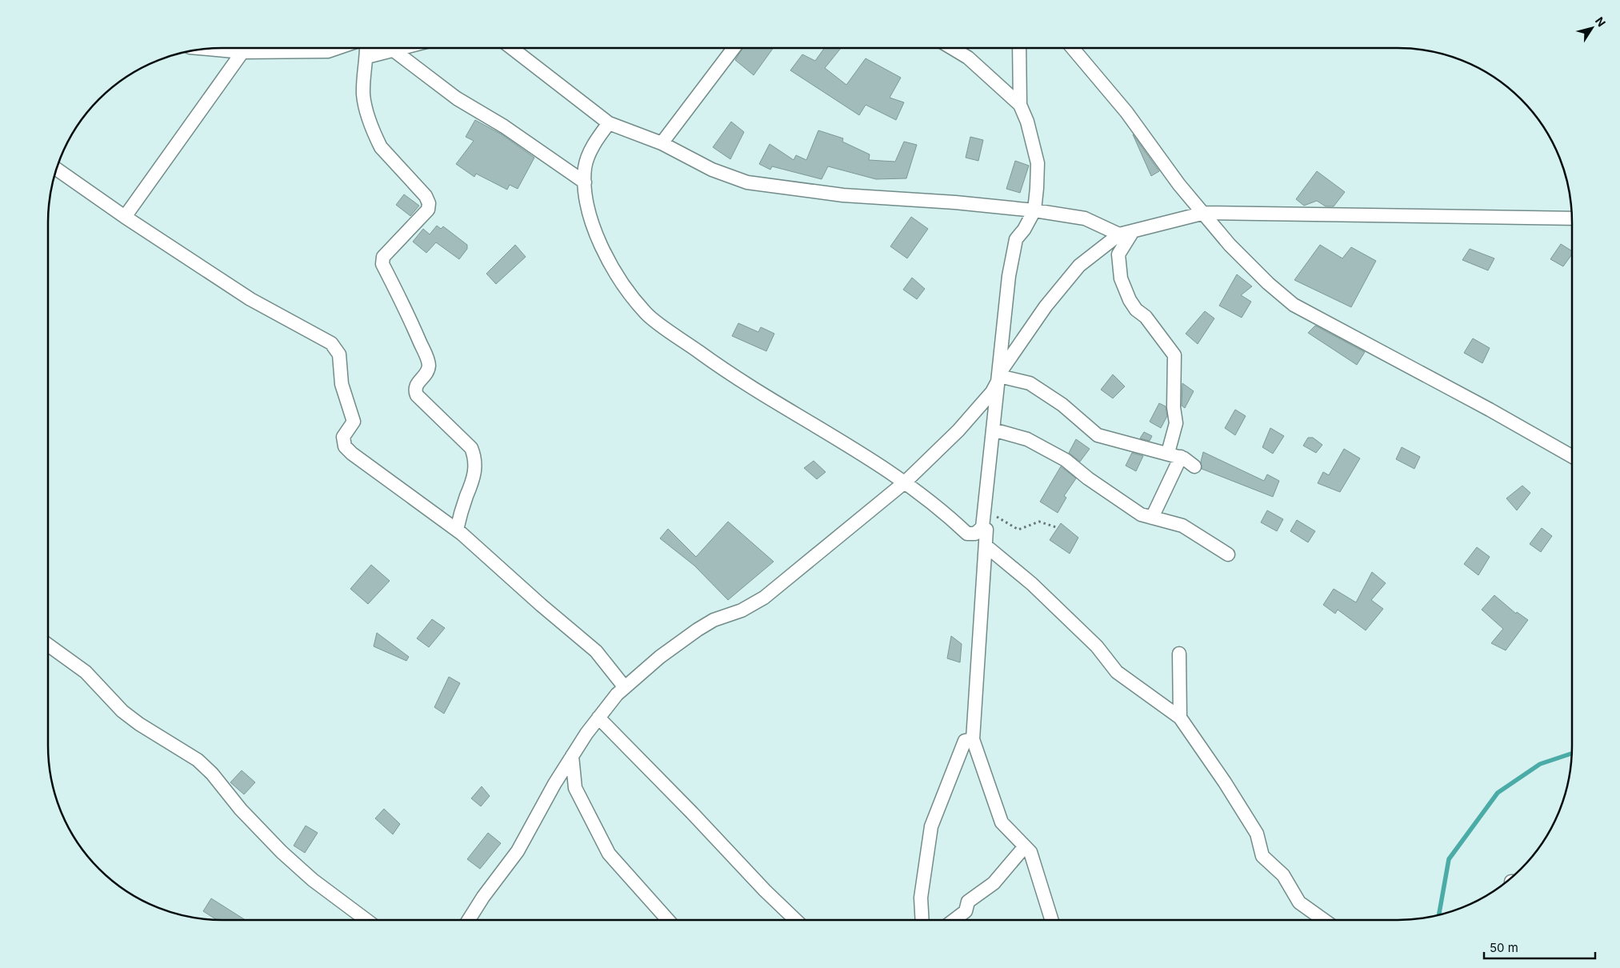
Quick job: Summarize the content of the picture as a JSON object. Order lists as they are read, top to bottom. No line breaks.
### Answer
{"scale_bar":"50 m","north":"top right"}
